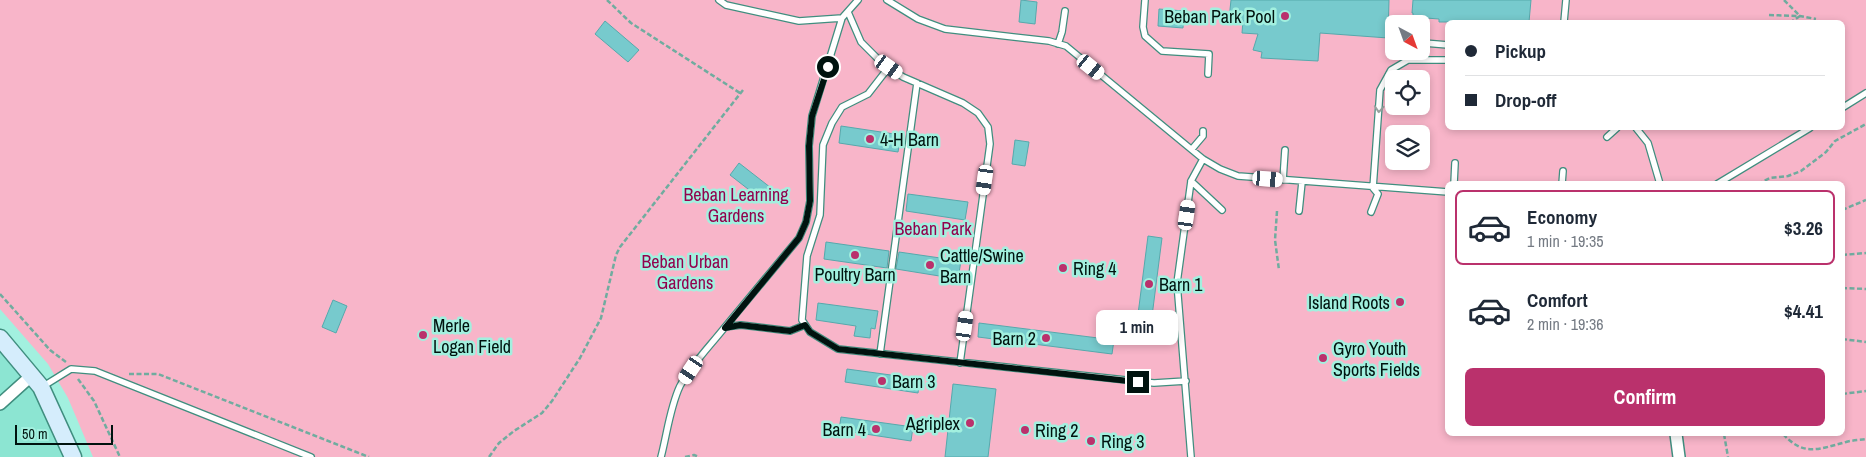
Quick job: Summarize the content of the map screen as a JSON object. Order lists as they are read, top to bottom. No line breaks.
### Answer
{"parks":["Beban Learning Gardens","Beban Park","Beban Urban Gardens"],"places":["Beban Park Pool","4-H Barn","Poultry Barn","Cattle/Swine Barn","Ring 4","Barn 1","Island Roots","Merle Logan Field","Barn 2","Gyro Youth Sports Fields","Barn 3","Agriplex","Barn 4","Ring 2","Ring 3"],"scale_bar":"50 m","north":"bottom right","page":{"banner":["Pickup","Drop-off"],"list":[{"name":"Economy","note":"1 min · 19:35","value":"$3.26"},{"name":"Comfort","note":"2 min · 19:36","value":"$4.41"}],"bubble":"1 min","buttons":"Confirm","scale":"50 m"}}
